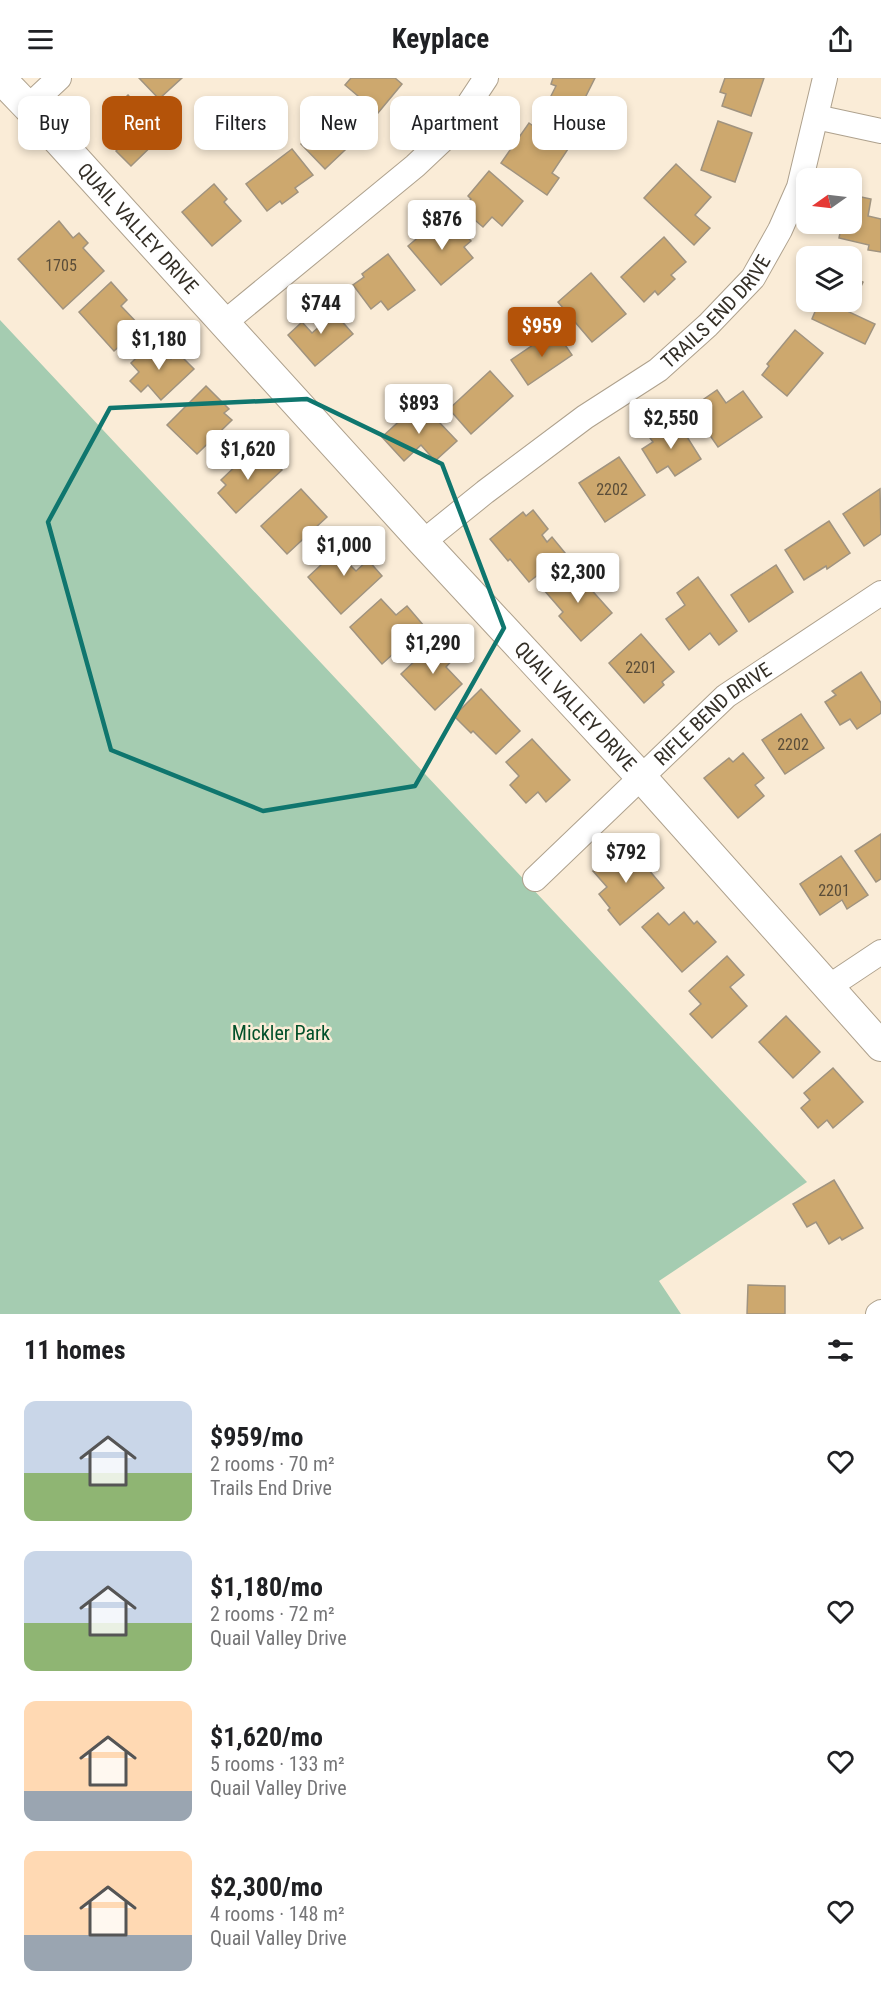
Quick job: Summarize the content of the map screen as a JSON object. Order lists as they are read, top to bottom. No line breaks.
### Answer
{"streets":{"street":["QUAIL VALLEY DRIVE","TRAILS END DRIVE","RIFLE BEND DRIVE"]},"crossings":[["QUAIL VALLEY DRIVE","TRAILS END DRIVE"],["QUAIL VALLEY DRIVE","RIFLE BEND DRIVE"]],"parks":["Mickler Park"],"house_numbers":["1705","2202","2201","2202","2201"],"north":"left","page":{"header":"Keyplace","chip":["Buy","Rent","Filters","New","Apartment","House"],"price":["$876","$744","$959","$1,180","$893","$2,550","$1,620","$1,000","$2,300","$1,290","$792"],"heading":"11 homes","list":[{"name":"$959/mo","note":"2 rooms · 70 m² · Trails End Drive"},{"name":"$1,180/mo","note":"2 rooms · 72 m² · Quail Valley Drive"},{"name":"$1,620/mo","note":"5 rooms · 133 m² · Quail Valley Drive"},{"name":"$2,300/mo","note":"4 rooms · 148 m² · Quail Valley Drive"}]}}
